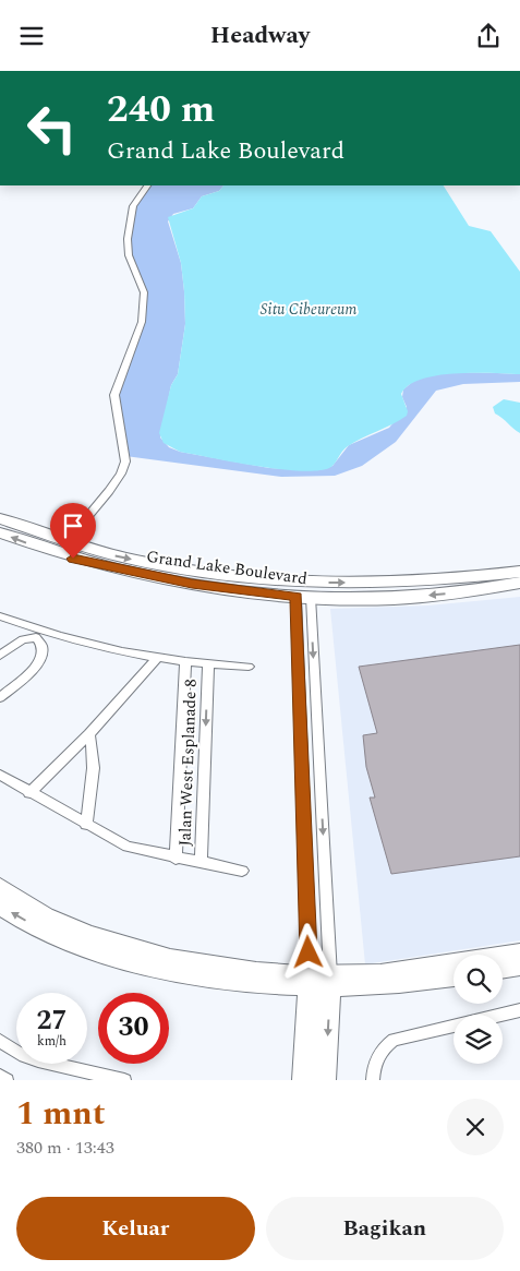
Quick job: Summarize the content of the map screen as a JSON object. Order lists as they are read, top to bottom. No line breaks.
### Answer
{"streets":{"street":["Grand Lake Boulevard","Jalan West Esplanade 8"]},"water":["Situ Cibeureum"],"page":{"header":"Headway","turn":["240 m","Grand Lake Boulevard"],"speed":"27 km/h","limit":"30","heading":["1 mnt","380 m · 13:43"],"buttons":["Keluar","Bagikan"]}}
